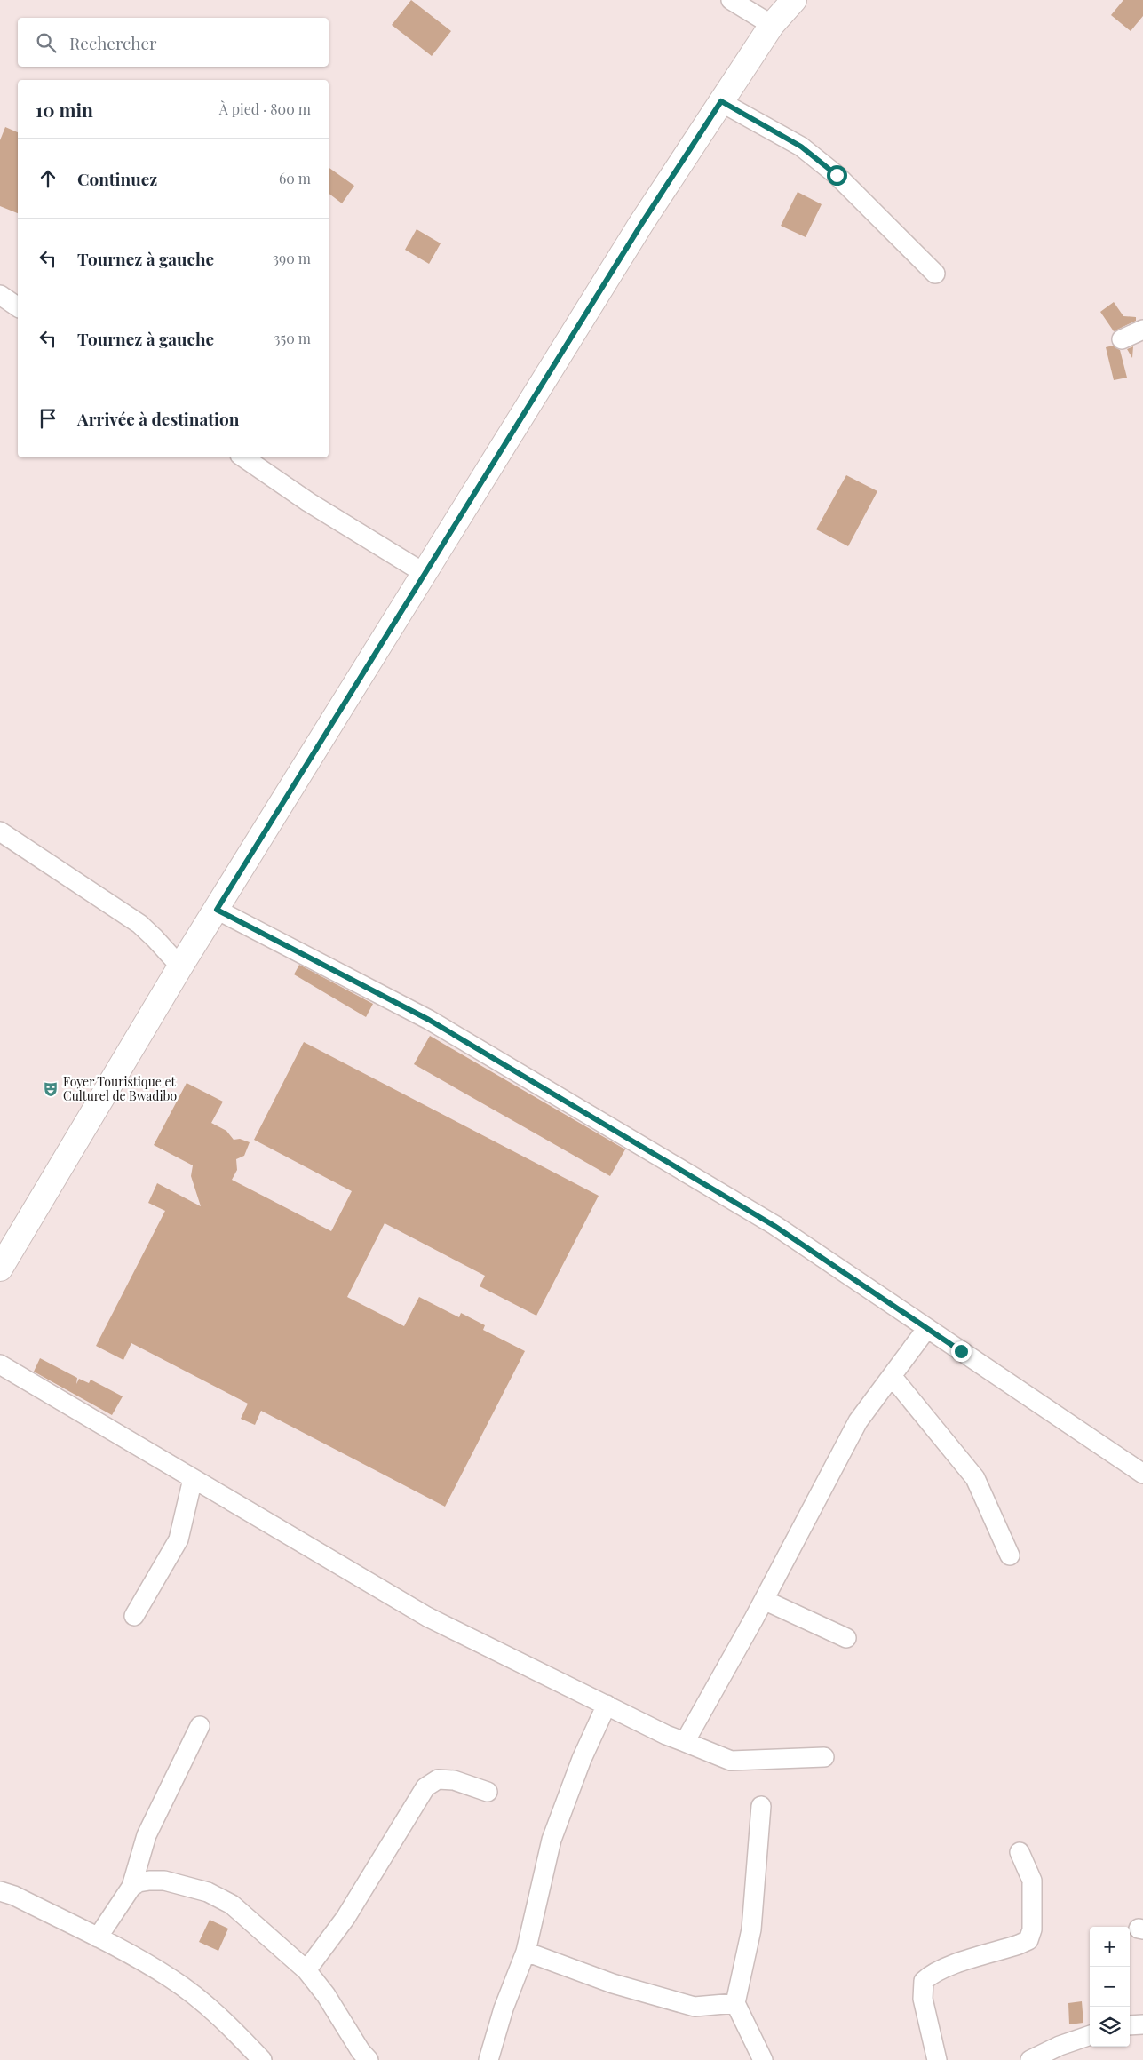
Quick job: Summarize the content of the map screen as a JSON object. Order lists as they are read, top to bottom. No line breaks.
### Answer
{"places":{"theatre":["Foyer Touristique et Culturel de Bwadibo"]},"page":{"search":"Rechercher","heading":["10 min","À pied · 800 m"],"list":[["Continuez","60 m"],["Tournez à gauche","390 m"],["Tournez à gauche","350 m"],"Arrivée à destination"],"map_buttons":["+","−"]}}
